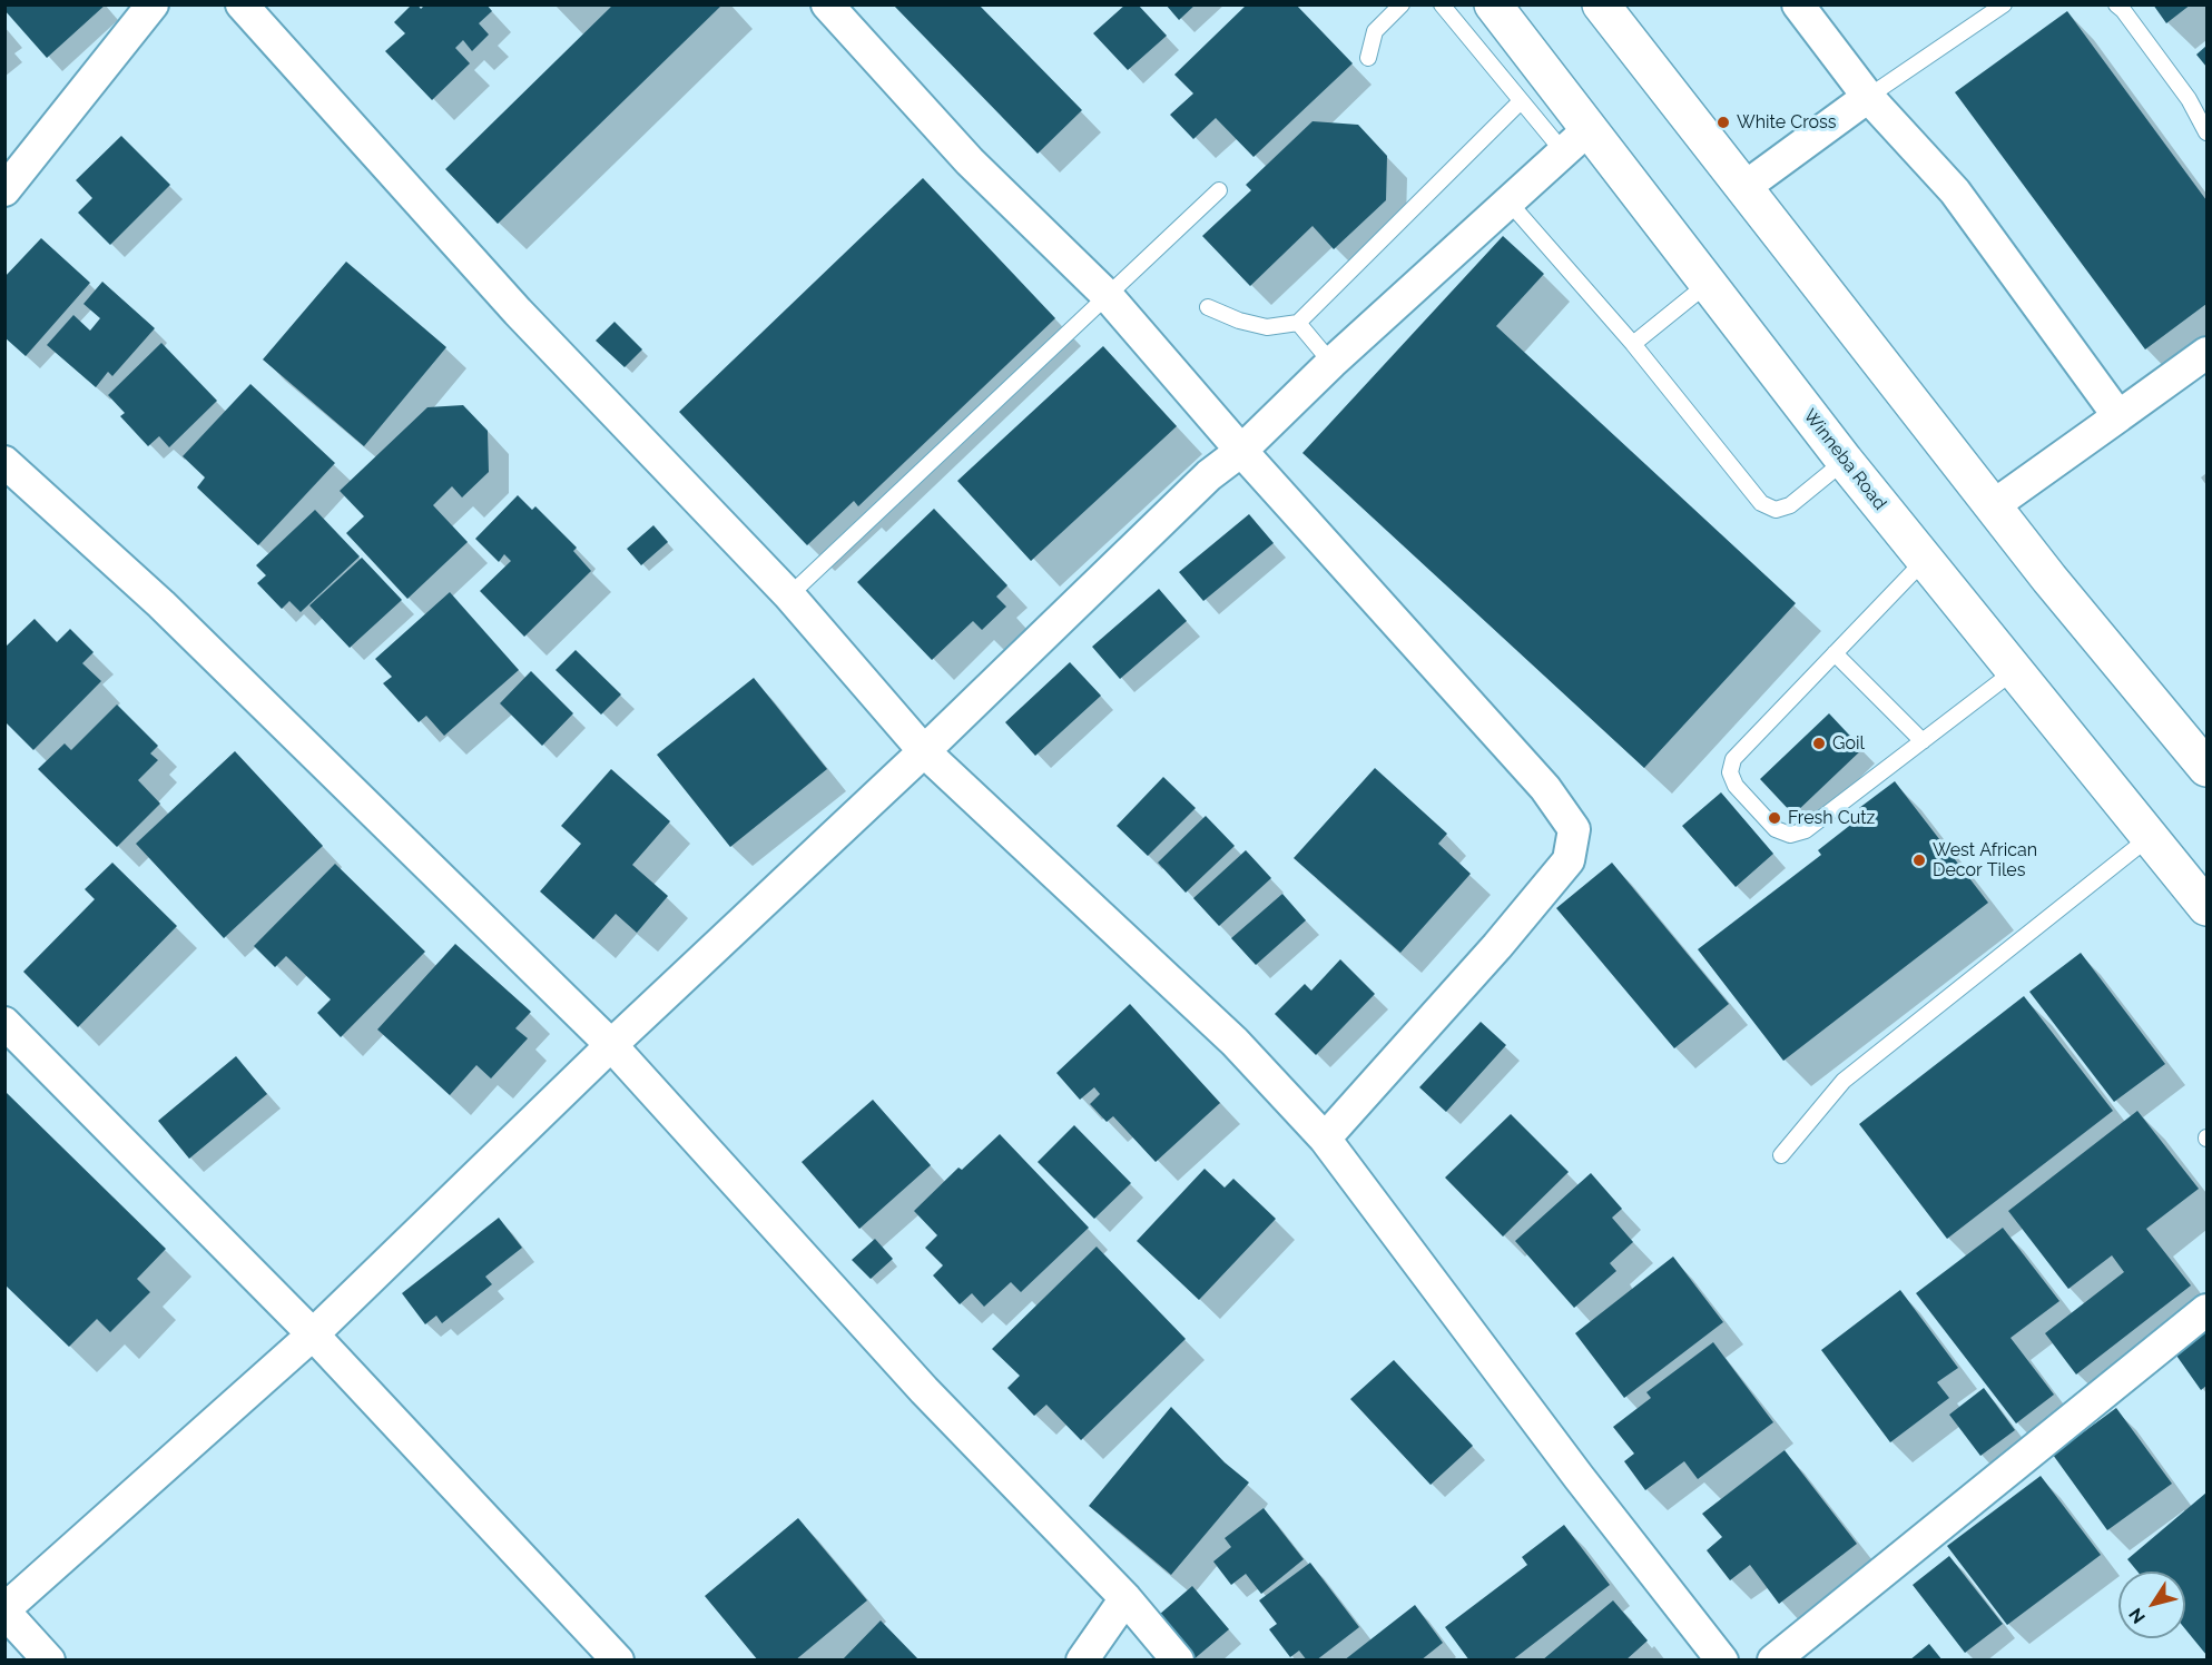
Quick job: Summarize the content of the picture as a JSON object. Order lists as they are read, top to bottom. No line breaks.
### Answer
{"streets":{"highway":["Winneba Road"]},"places":["White Cross","Goil","Fresh Cutz","West African Decor Tiles"],"north":"bottom left"}
